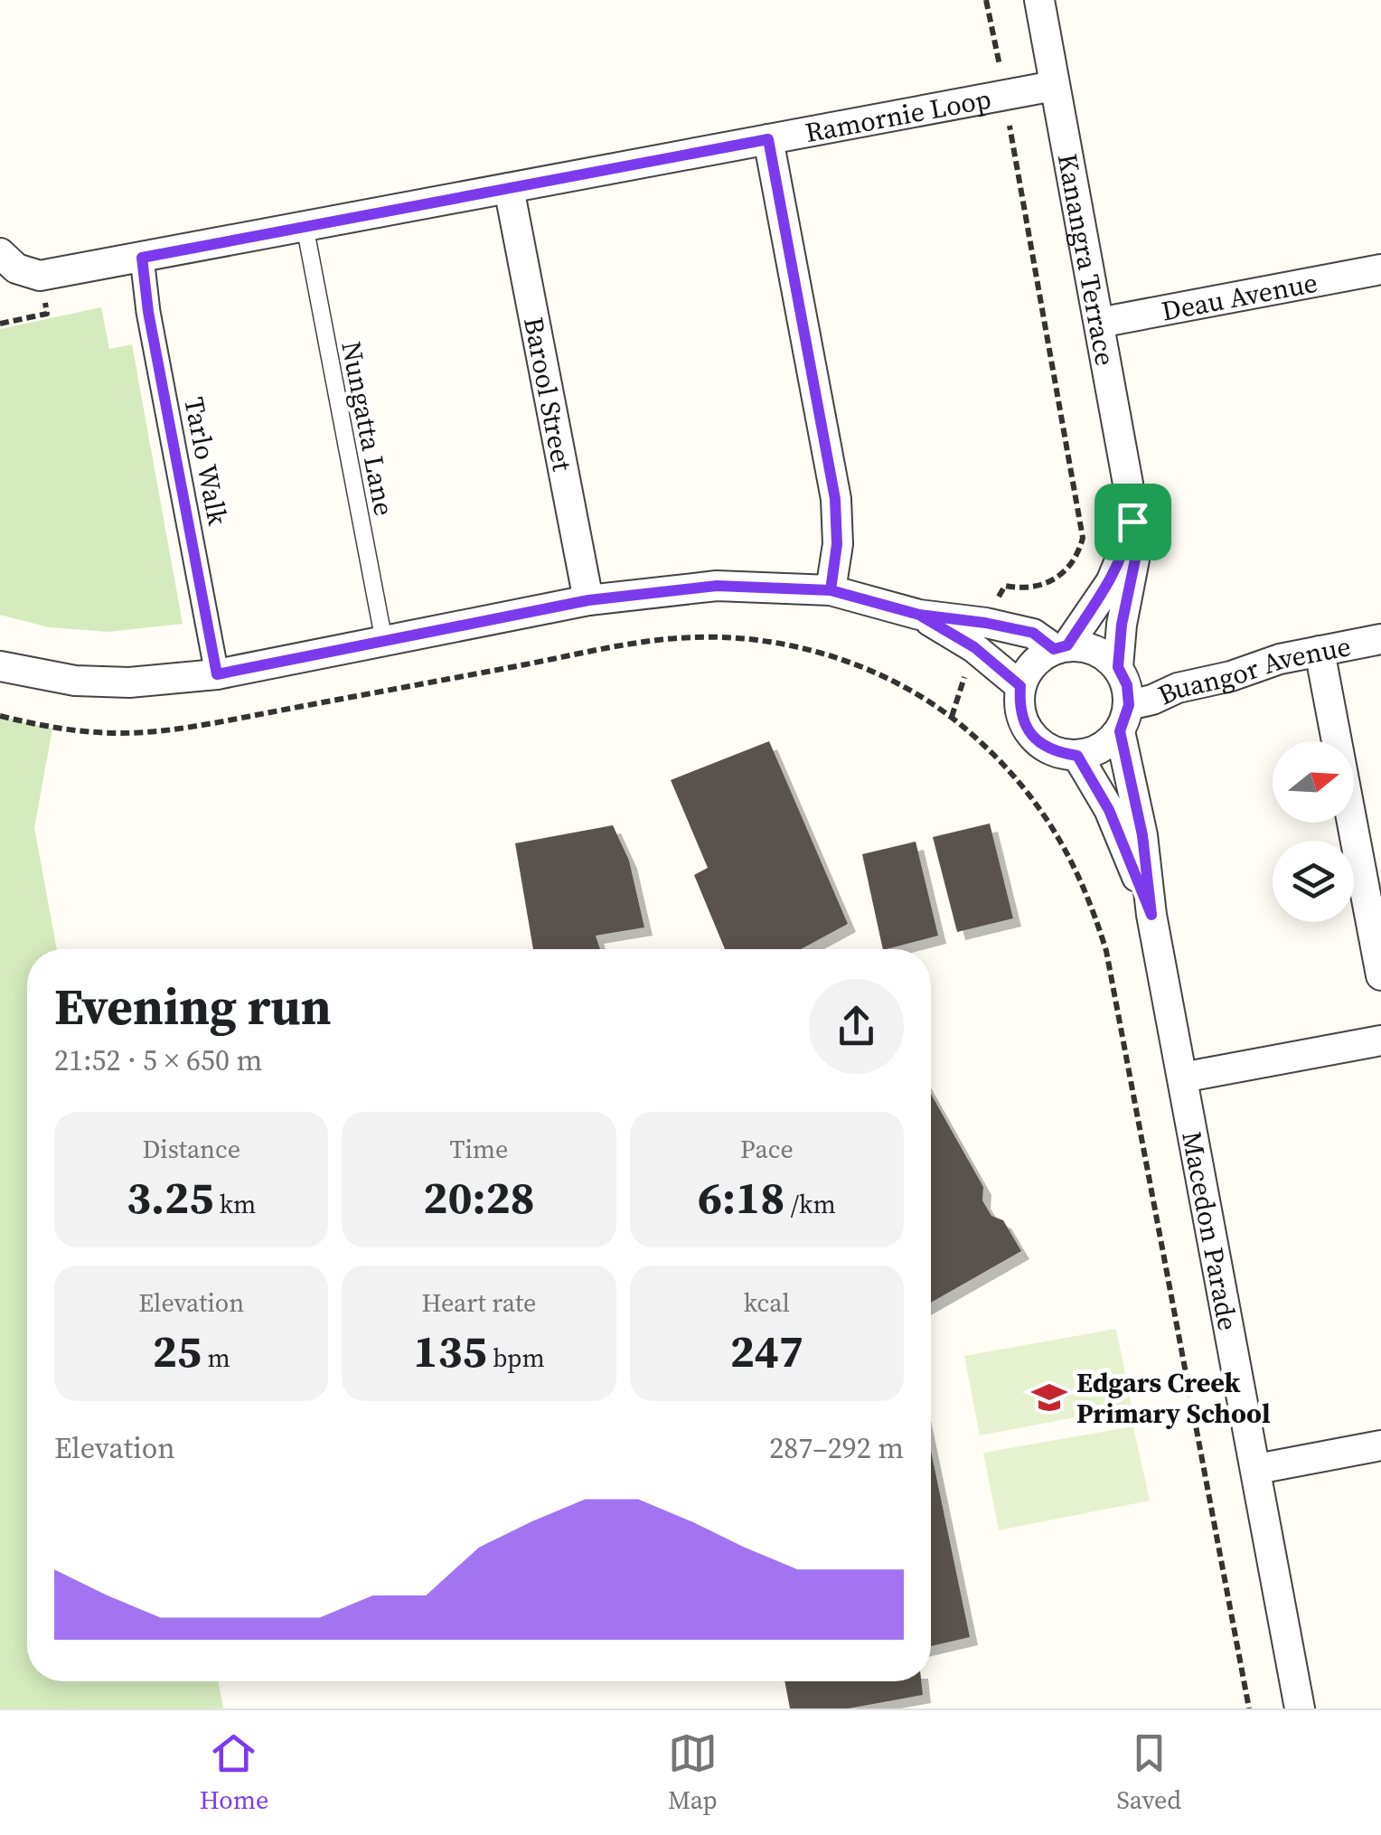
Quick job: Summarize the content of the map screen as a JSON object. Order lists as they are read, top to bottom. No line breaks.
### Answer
{"streets":{"street":["Ramornie Loop","Kanangra Terrace","Deau Avenue","Barool Street","Tarlo Walk","Buangor Avenue","Macedon Parade"],"lane":["Nungatta Lane"]},"crossings":[["Ramornie Loop","Kanangra Terrace"],["Ramornie Loop","Barool Street"],["Ramornie Loop","Nungatta Lane"],["Ramornie Loop","Tarlo Walk"],["Kanangra Terrace","Deau Avenue"],["Kanangra Terrace","Buangor Avenue"],["Kanangra Terrace","Macedon Parade"],["Buangor Avenue","Macedon Parade"]],"places":{"school or university":["Edgars Creek Primary School"]},"north":"right","page":{"heading":["Evening run","21:52 · 5 × 650 m"],"stats":[["Distance","3.25 km"],["Time","20:28"],["Pace","6:18 /km"],["Elevation","25 m"],["Heart rate","135 bpm"],["kcal","247"]],"chart":["Elevation","287–292 m"],"tabs":["Home","Map","Saved"]}}
